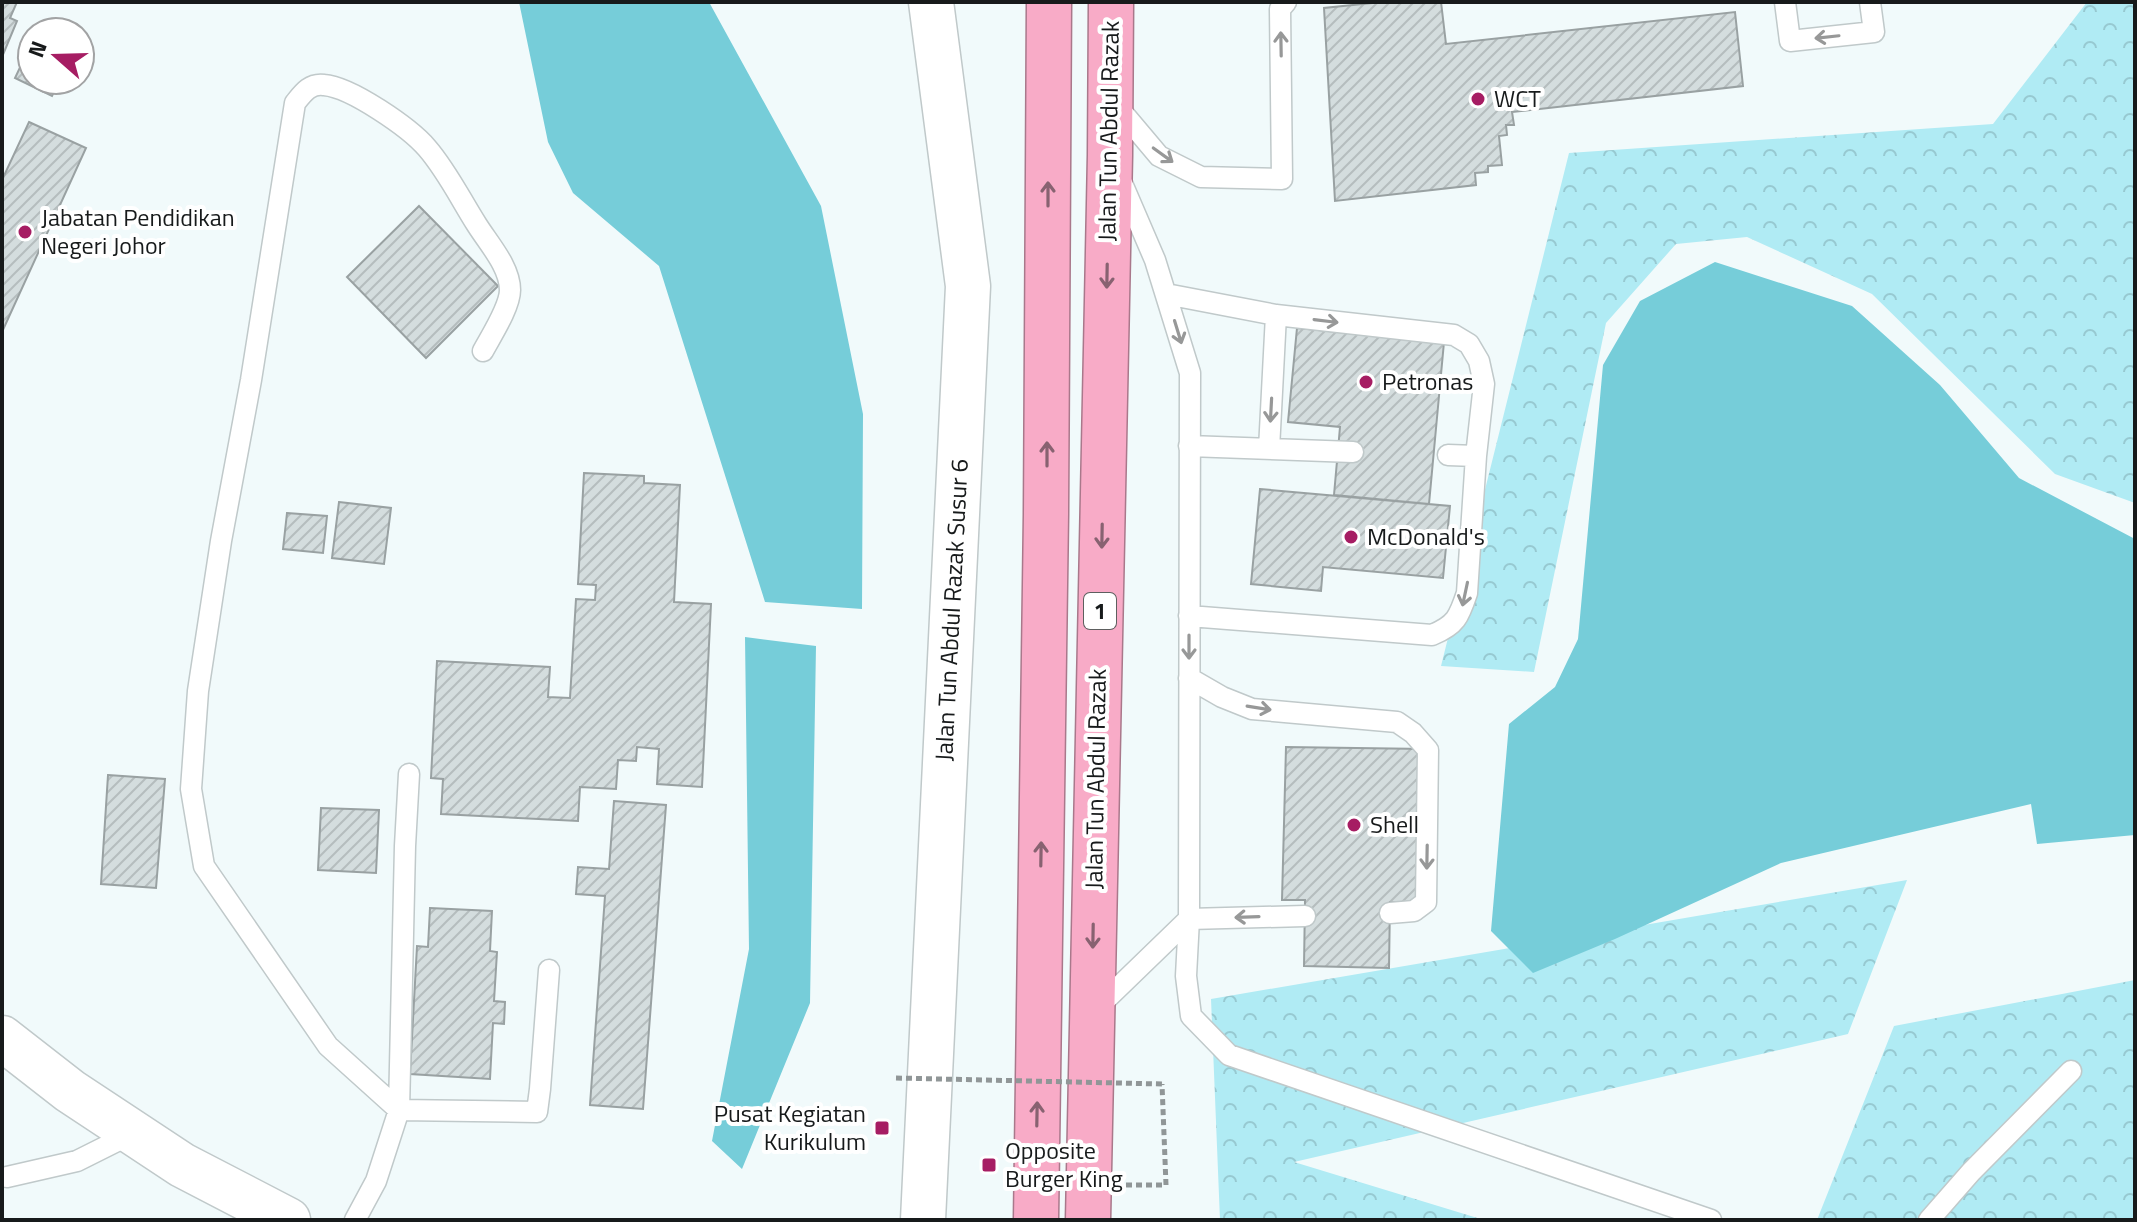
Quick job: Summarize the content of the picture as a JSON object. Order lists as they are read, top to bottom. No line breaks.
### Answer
{"streets":{"highway":["Jalan Tun Abdul Razak","1"],"street":["Jalan Tun Abdul Razak Susur 6"]},"places":{"other":["WCT","Jabatan Pendidikan Negeri Johor","Petronas","McDonald's","Shell"],"transit":["Pusat Kegiatan Kurikulum","Opposite Burger King"]},"north":"left"}
